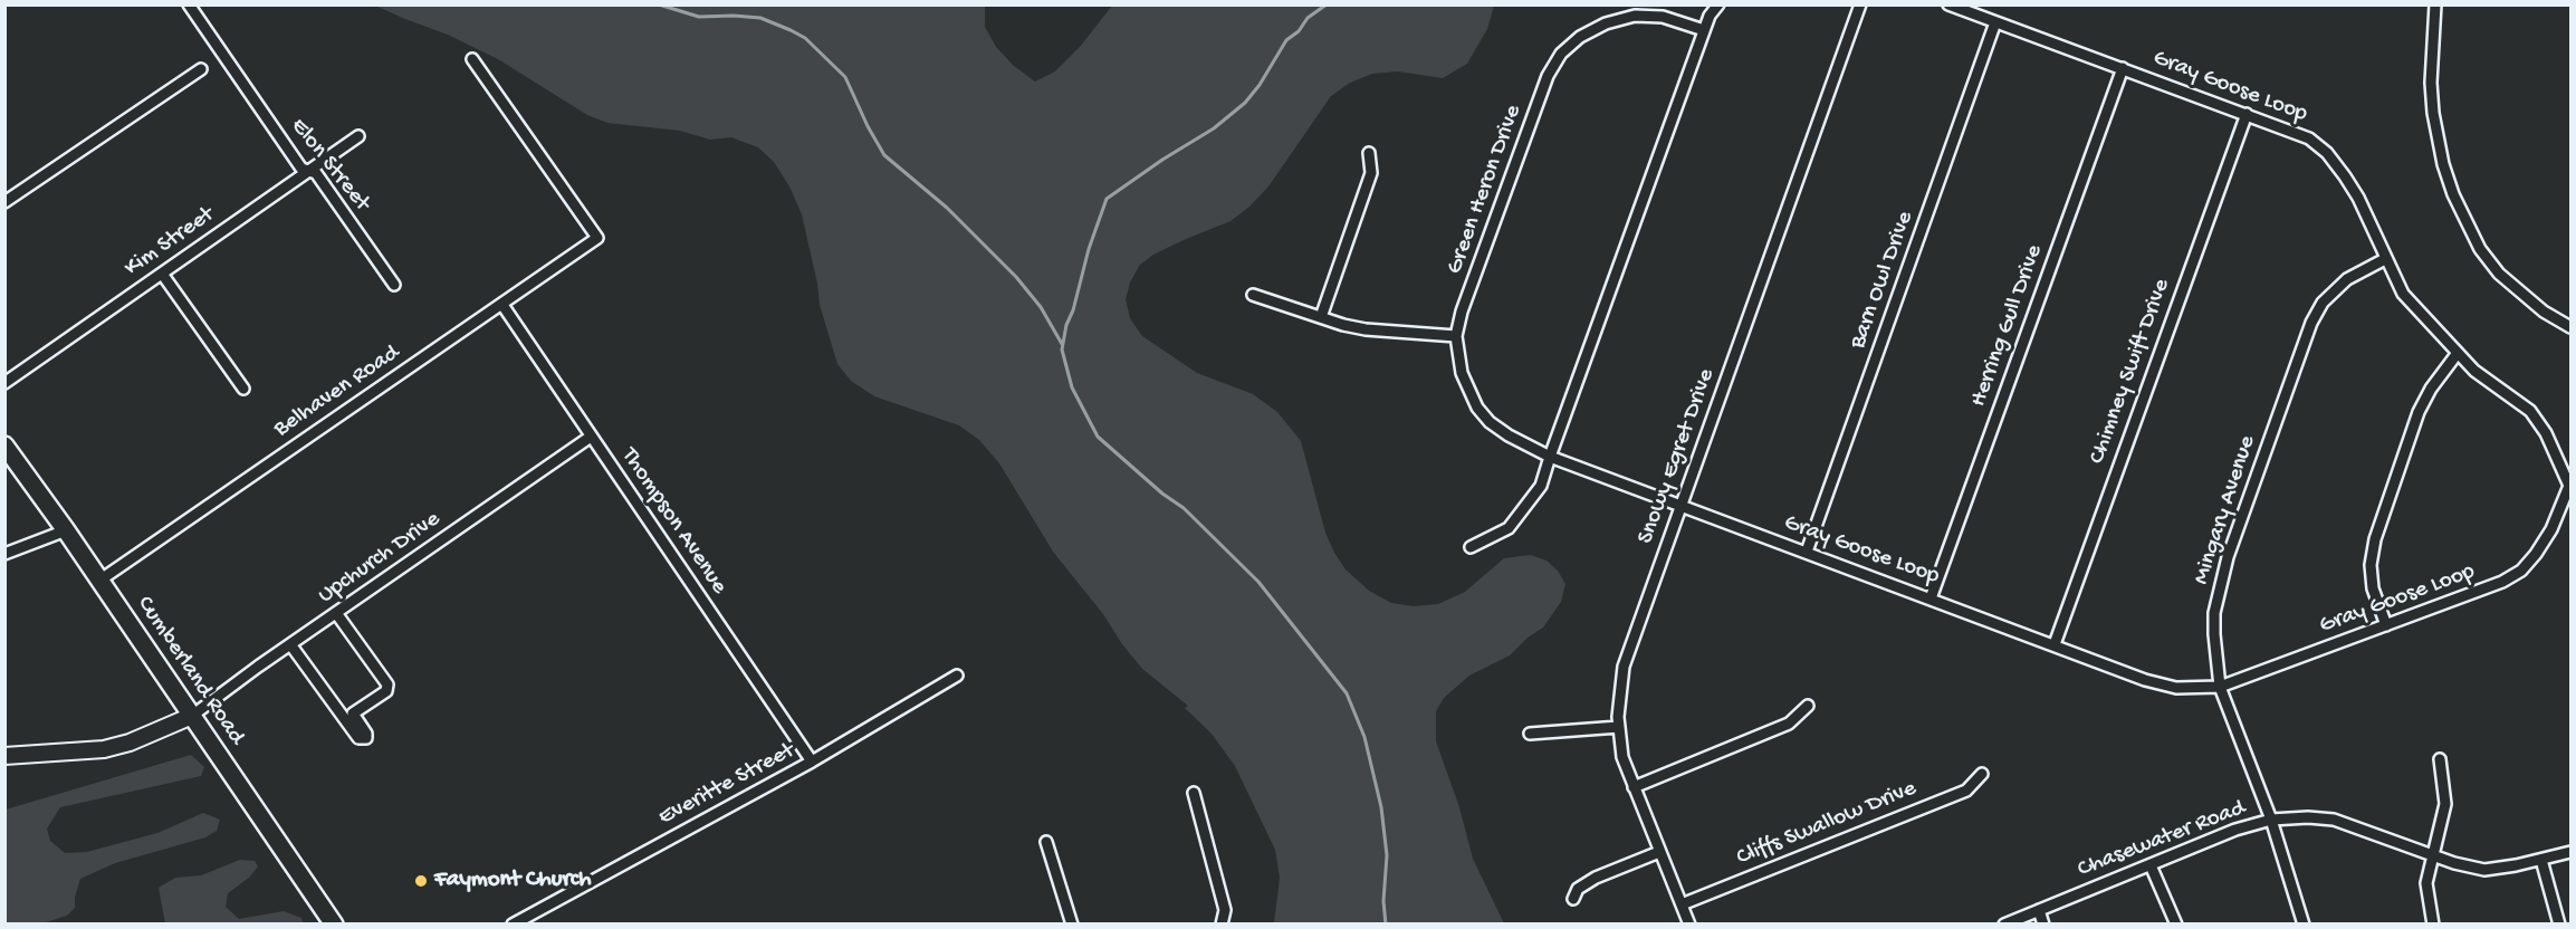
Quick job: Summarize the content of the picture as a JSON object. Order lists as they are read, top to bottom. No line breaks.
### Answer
{"streets":{"main road":["Cumberland Road"],"street":["Gray Goose Loop","Elon Street","Green Heron Drive","Kim Street","Barn Owl Drive","Herring Gull Drive","Chimney Swift Drive","Belhaven Road","Snowy Egret Drive","Mingary Avenue","Thompson Avenue","Upchurch Drive","Everitte Street","Cliffs Swallow Drive","Chasewater Road"]},"crossings":[["Gray Goose Loop","Green Heron Drive"],["Gray Goose Loop","Barn Owl Drive"],["Gray Goose Loop","Herring Gull Drive"],["Gray Goose Loop","Chimney Swift Drive"],["Gray Goose Loop","Snowy Egret Drive"],["Gray Goose Loop","Mingary Avenue"],["Elon Street","Kim Street"],["Belhaven Road","Thompson Avenue"],["Belhaven Road","Cumberland Road"],["Snowy Egret Drive","Cliffs Swallow Drive"],["Mingary Avenue","Chasewater Road"],["Thompson Avenue","Upchurch Drive"],["Thompson Avenue","Everitte Street"],["Upchurch Drive","Cumberland Road"]],"places":["Faymont Church"]}
